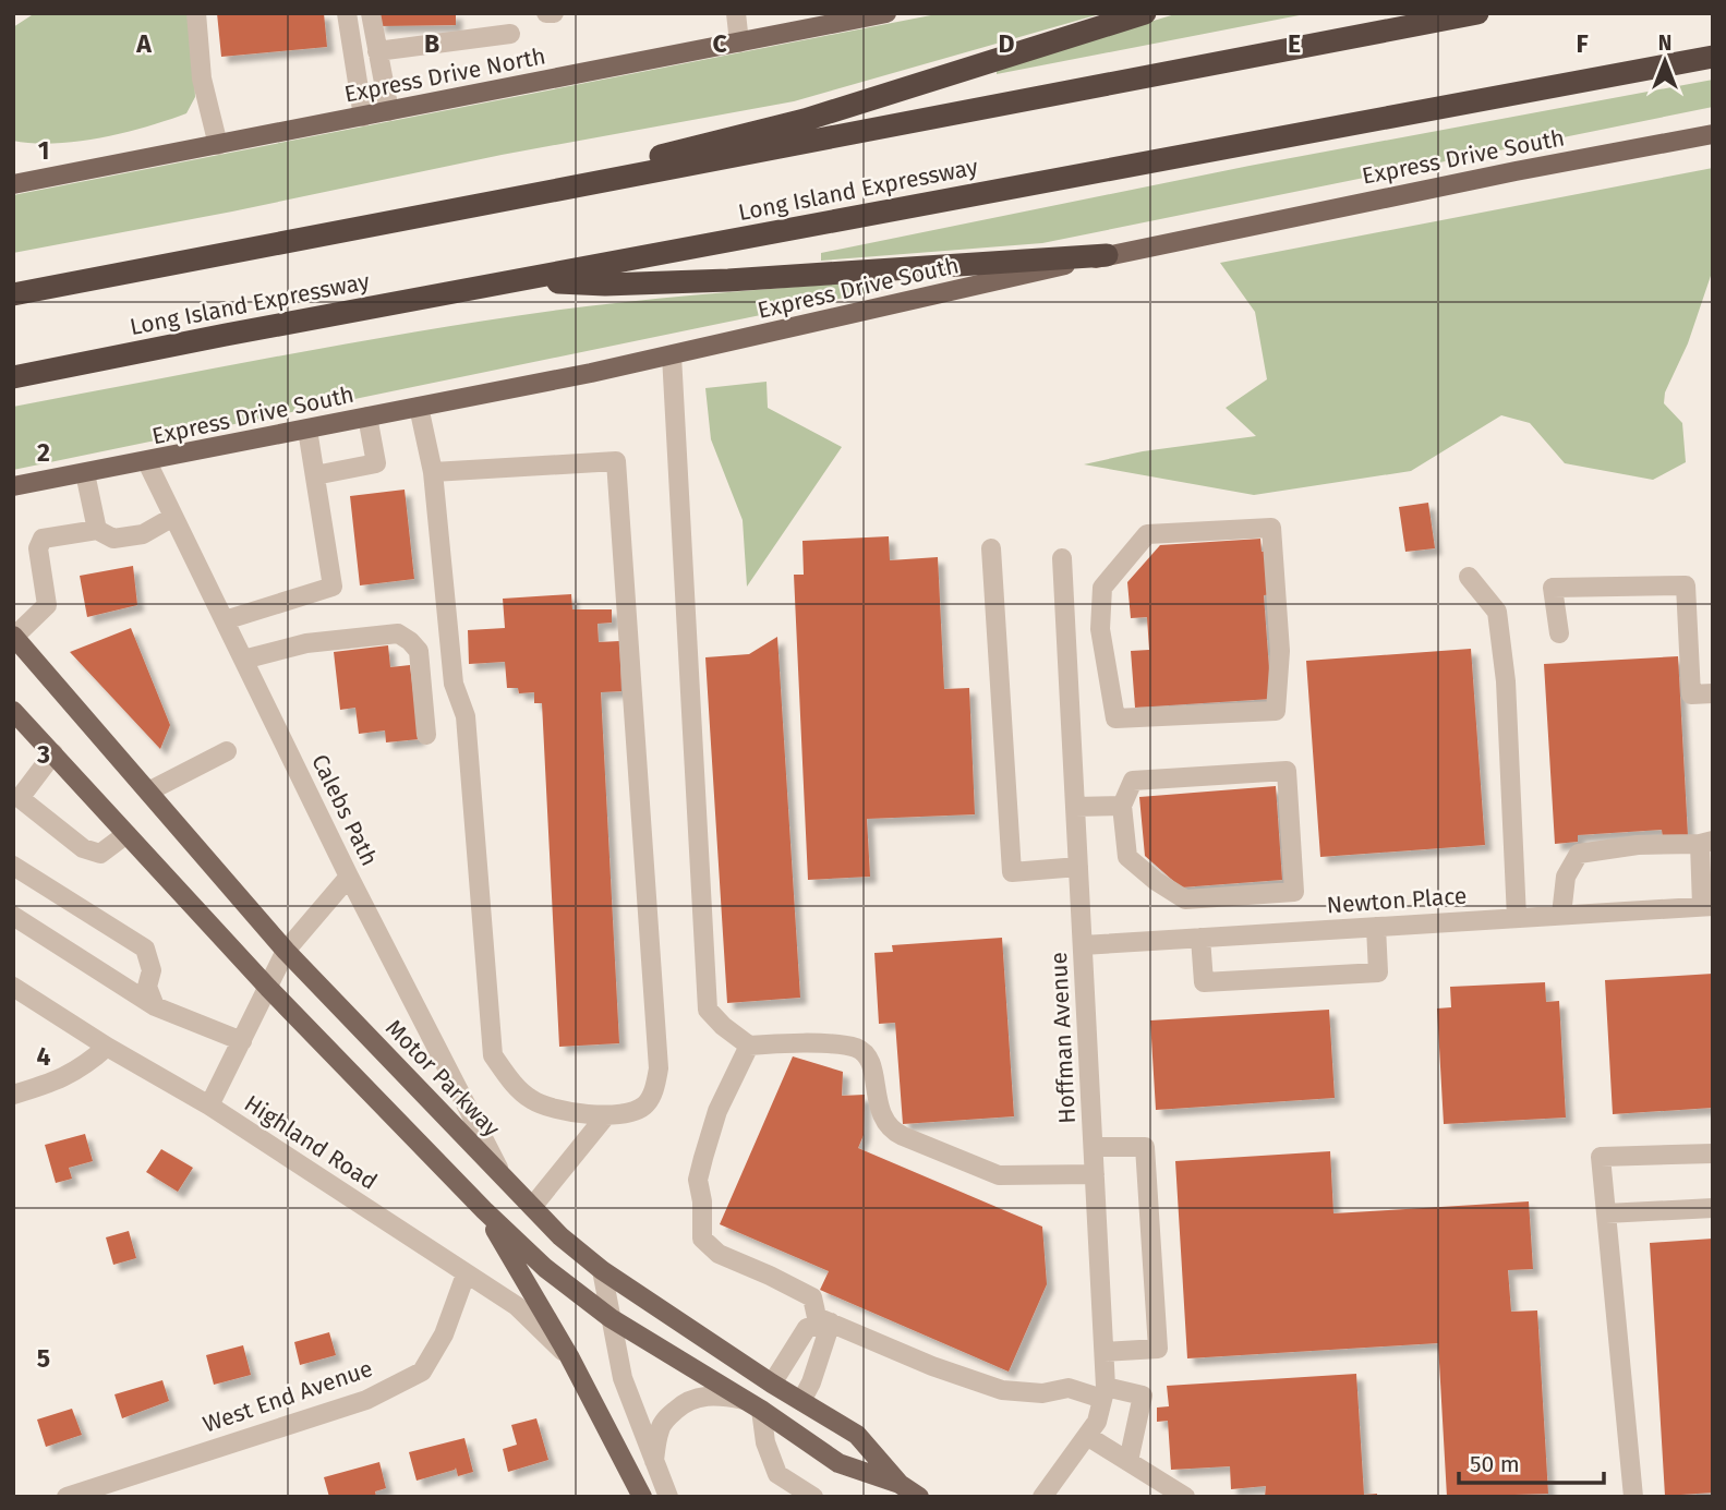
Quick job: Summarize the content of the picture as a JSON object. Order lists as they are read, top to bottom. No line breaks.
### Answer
{"streets":{"highway":["Long Island Expressway"],"main road":["Express Drive North","Express Drive South","Motor Parkway"],"street":["Calebs Path","Newton Place","Hoffman Avenue","Highland Road","West End Avenue"]},"crossings":[["Express Drive South","Calebs Path"],["Calebs Path","Motor Parkway"],["Newton Place","Hoffman Avenue"],["Highland Road","West End Avenue"]],"scale_bar":"50 m","north":"top","grid":{"columns":["A","B","C","D","E","F"],"rows":["1","2","3","4","5"]}}
